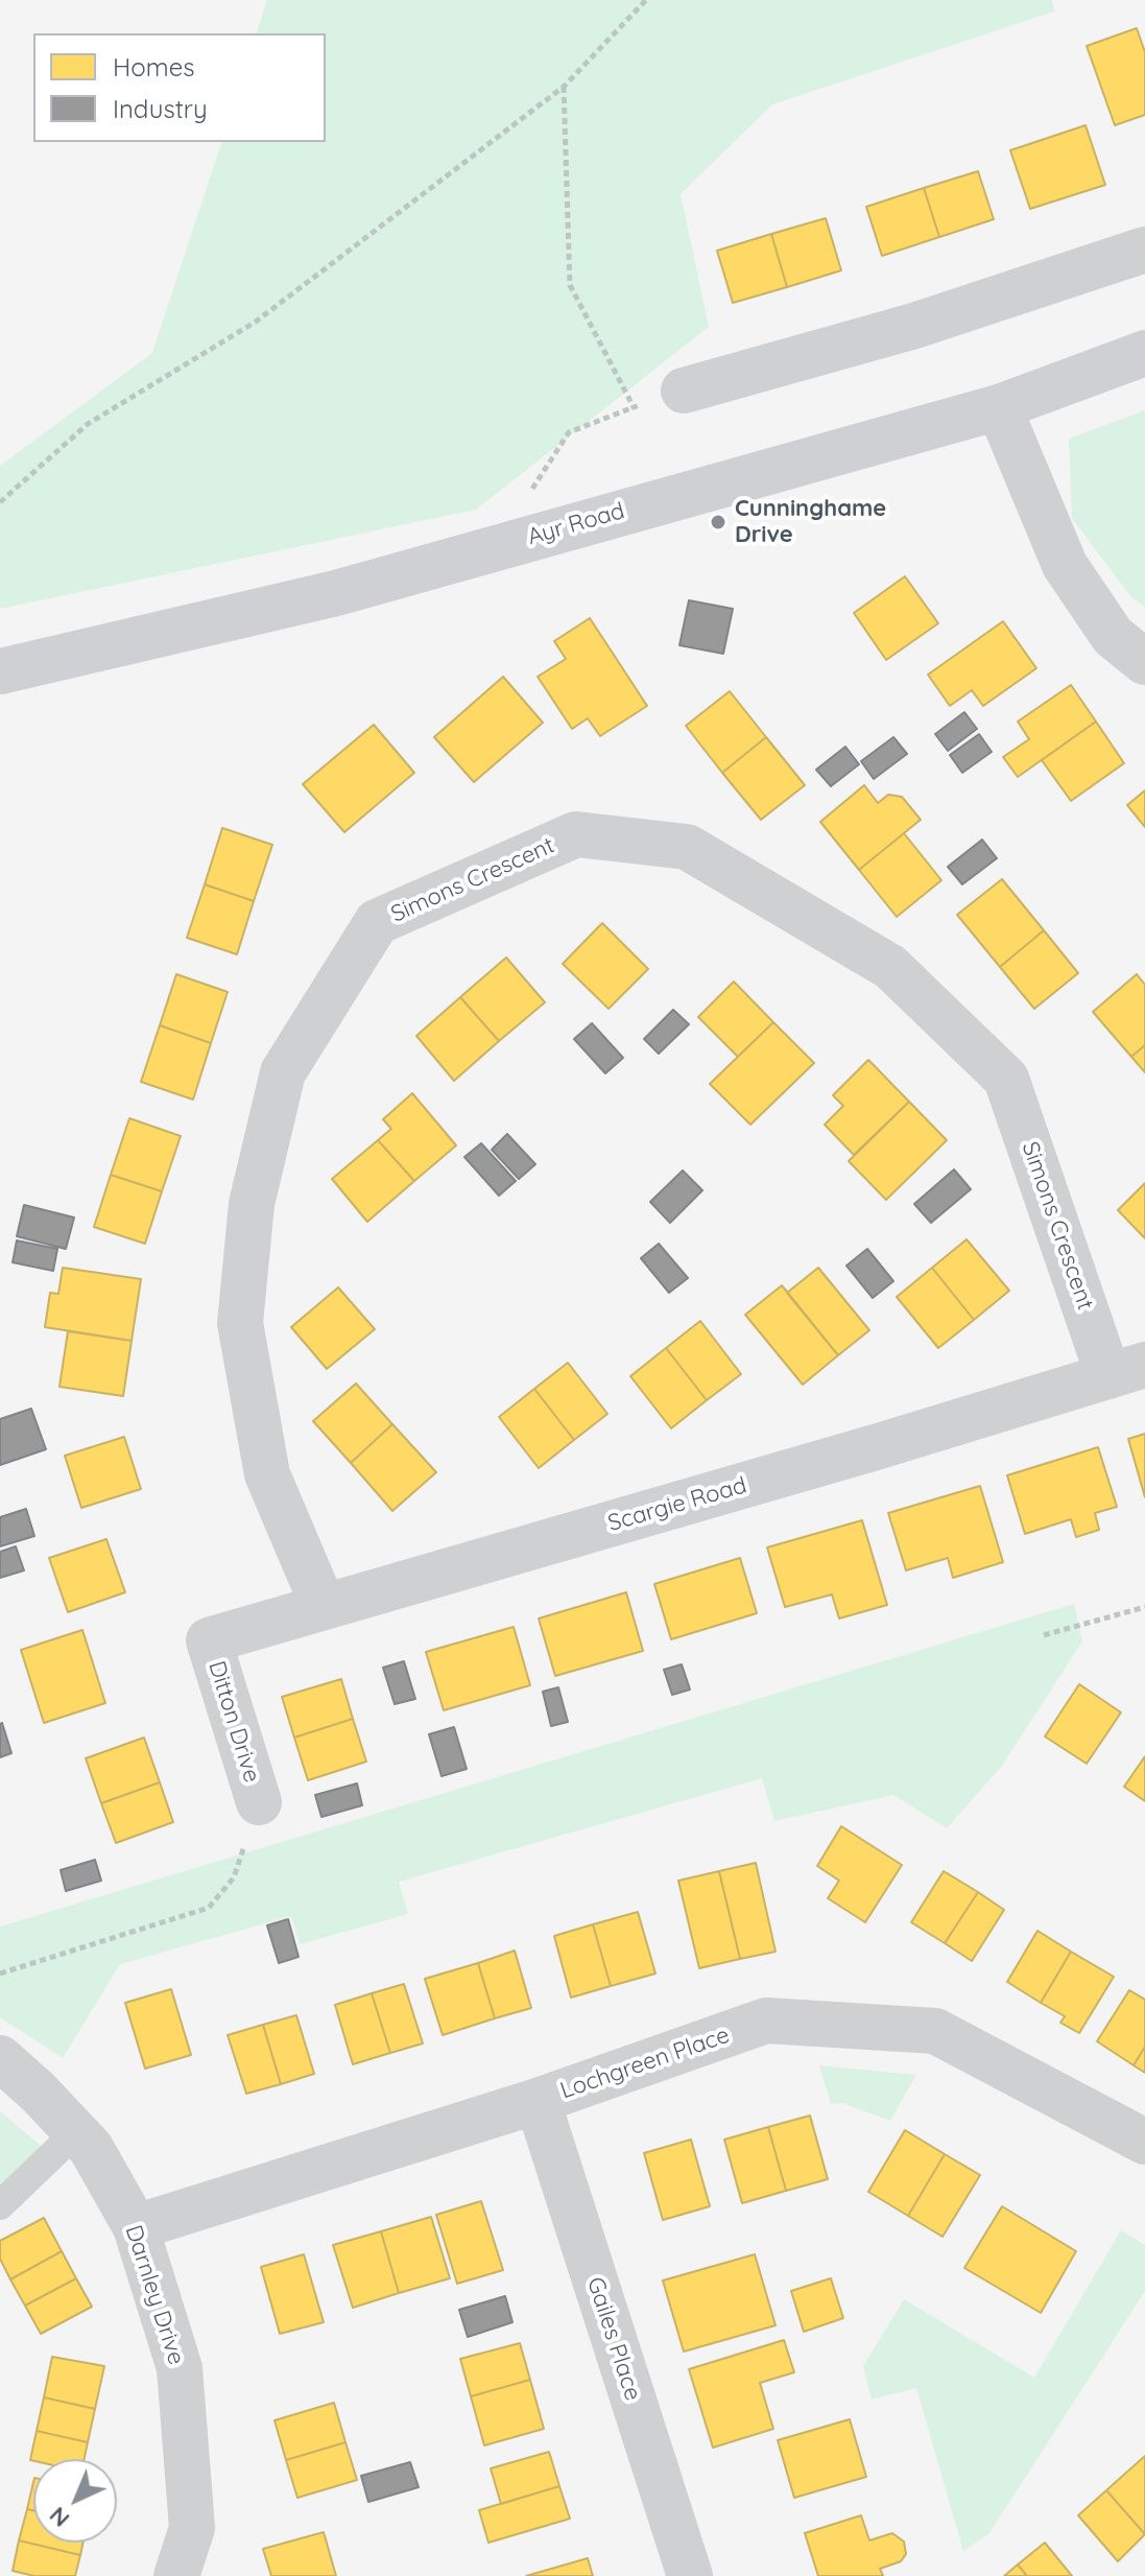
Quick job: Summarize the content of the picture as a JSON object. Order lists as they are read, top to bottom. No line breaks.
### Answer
{"streets":{"main road":["Ayr Road"],"street":["Simons Crescent","Scargie Road","Ditton Drive","Lochgreen Place","Darnley Drive","Gailes Place"]},"crossings":[["Simons Crescent","Scargie Road"],["Scargie Road","Ditton Drive"],["Lochgreen Place","Darnley Drive"],["Lochgreen Place","Gailes Place"]],"places":["Cunninghame Drive"],"legend":["Homes","Industry"],"north":"bottom left"}
